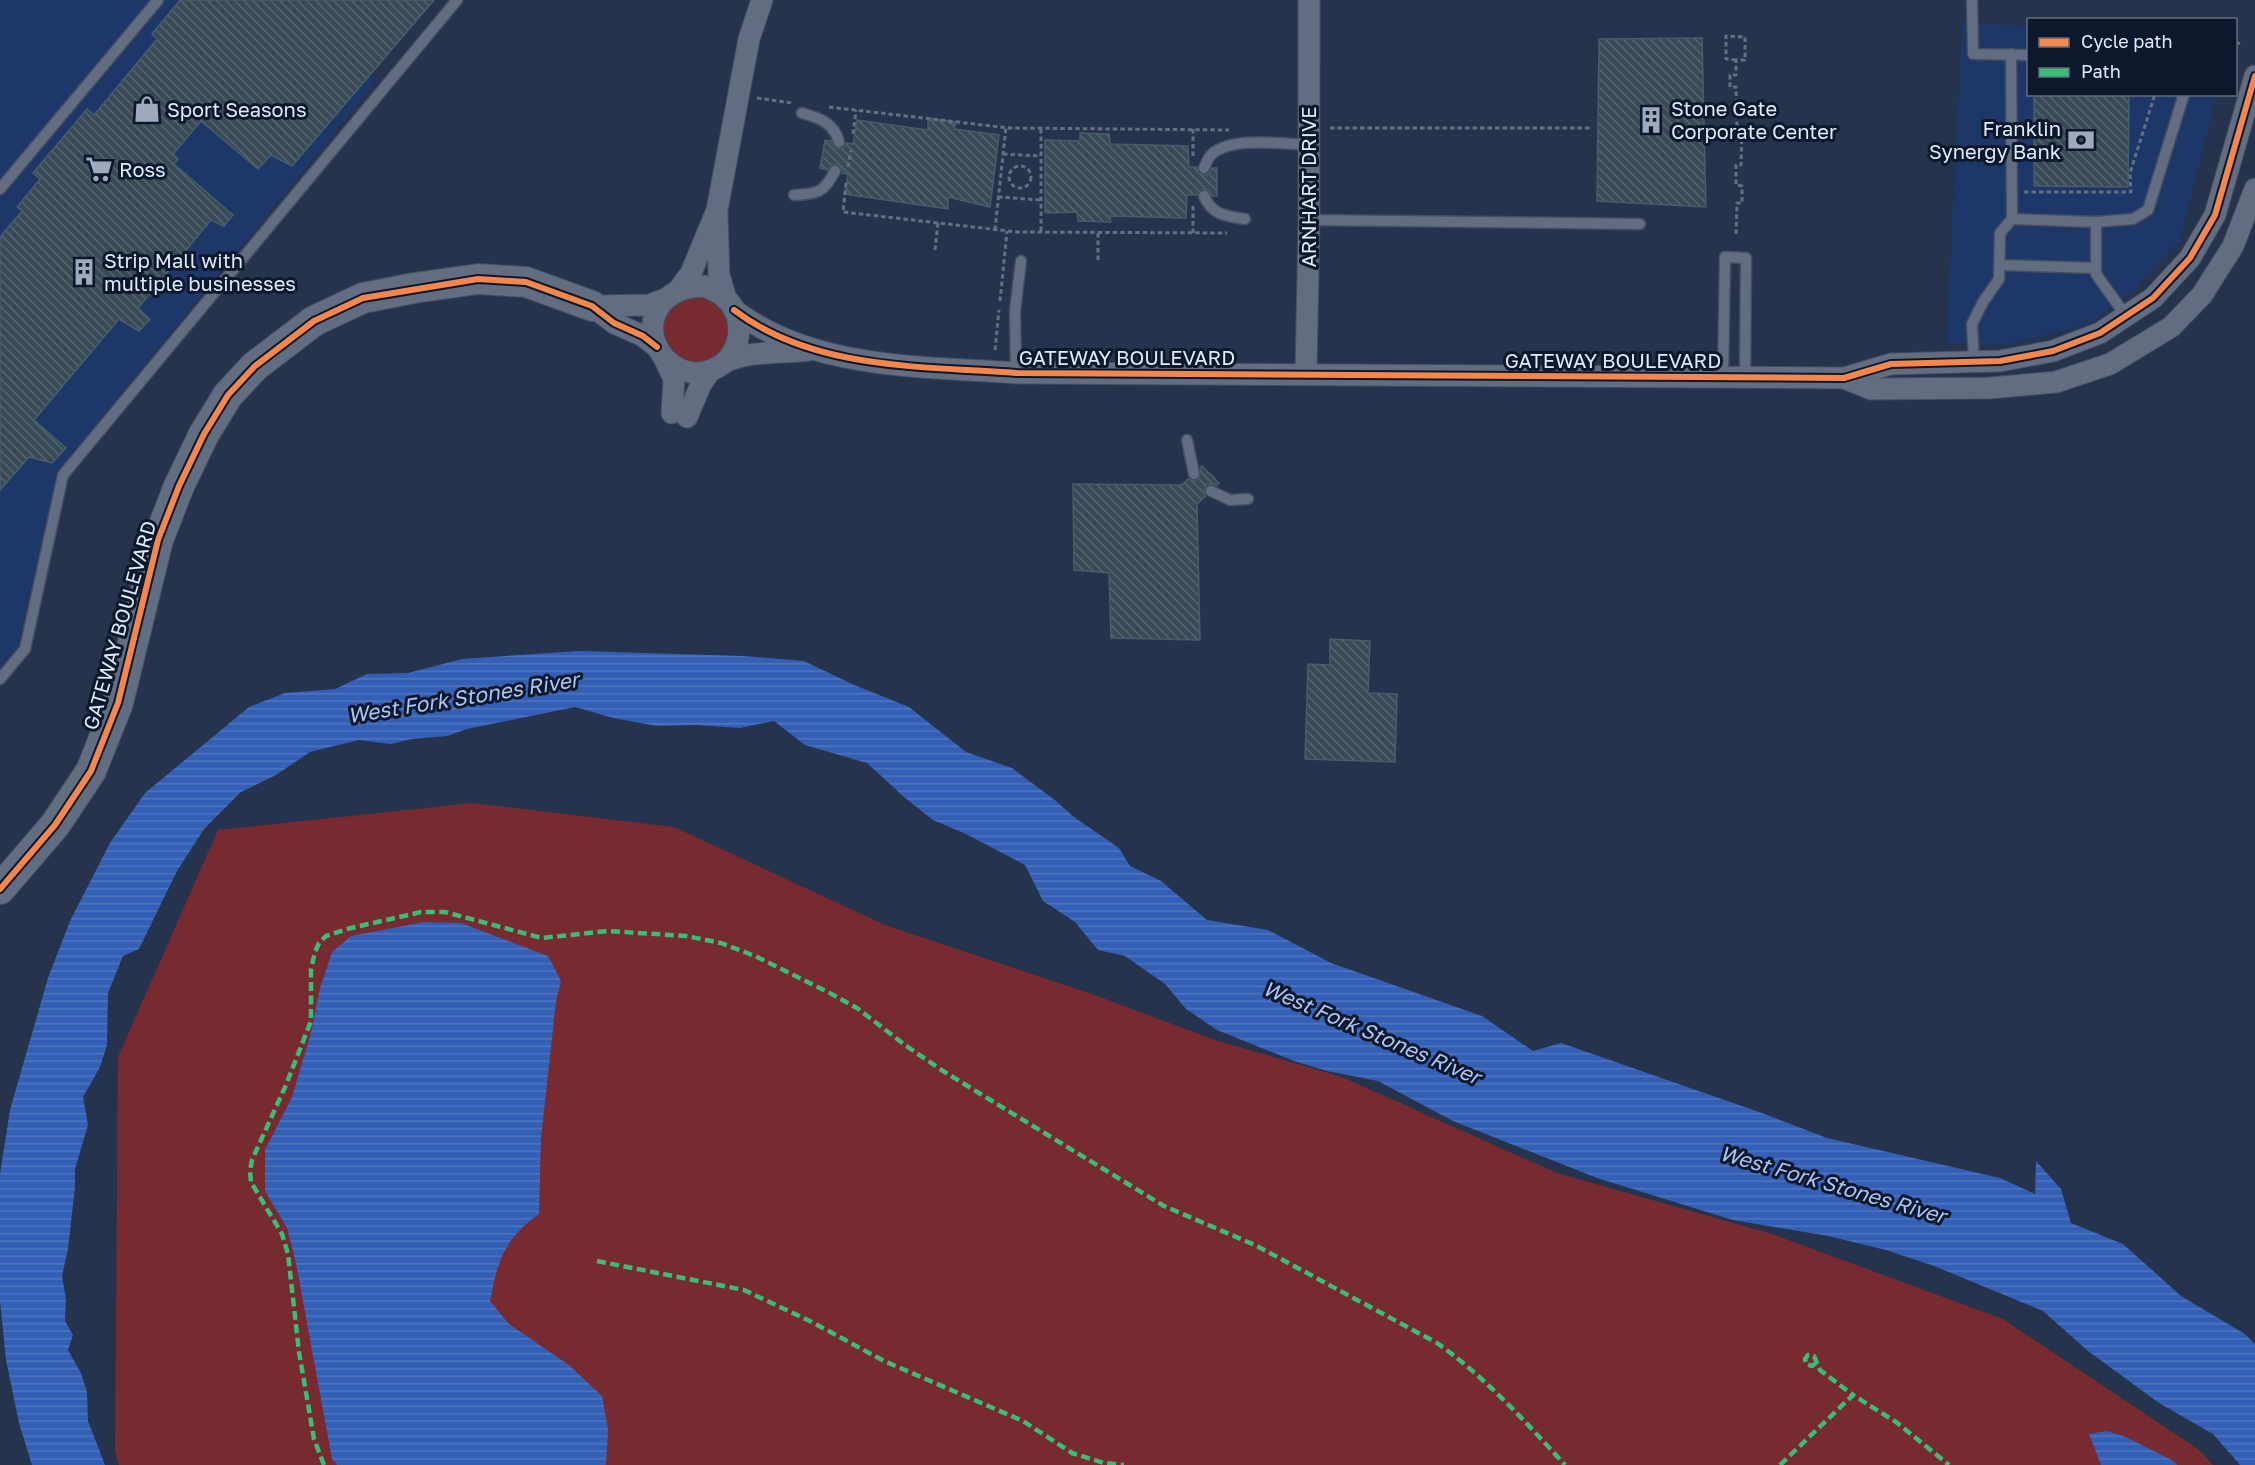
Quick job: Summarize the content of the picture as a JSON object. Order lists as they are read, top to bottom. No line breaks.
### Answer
{"streets":{"street":["ARNHART DRIVE","GATEWAY BOULEVARD"]},"crossings":[["ARNHART DRIVE","GATEWAY BOULEVARD"]],"water":["West Fork Stones River"],"places":{"shop":["Sport Seasons"],"building":["Stone Gate Corporate Center","Strip Mall with multiple businesses"],"bank":["Franklin Synergy Bank"],"supermarket":["Ross"]},"legend":["Cycle path","Path"]}
